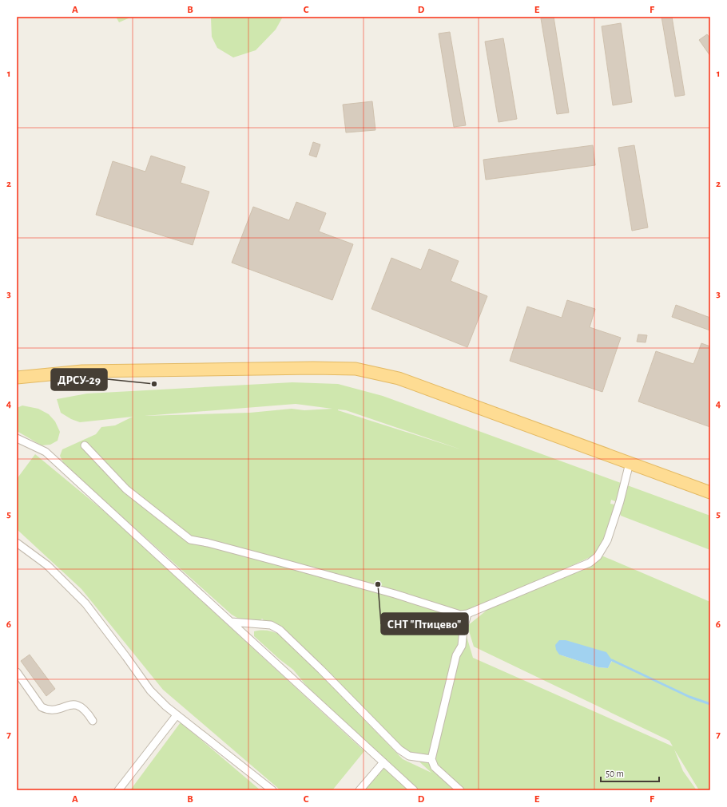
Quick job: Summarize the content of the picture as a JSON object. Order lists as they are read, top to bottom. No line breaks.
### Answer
{"places":["ДРСУ-29","СНТ \"Птицево\""],"scale_bar":"50 m","grid":{"columns":["A","B","C","D","E","F"],"rows":["1","2","3","4","5","6","7"]}}
